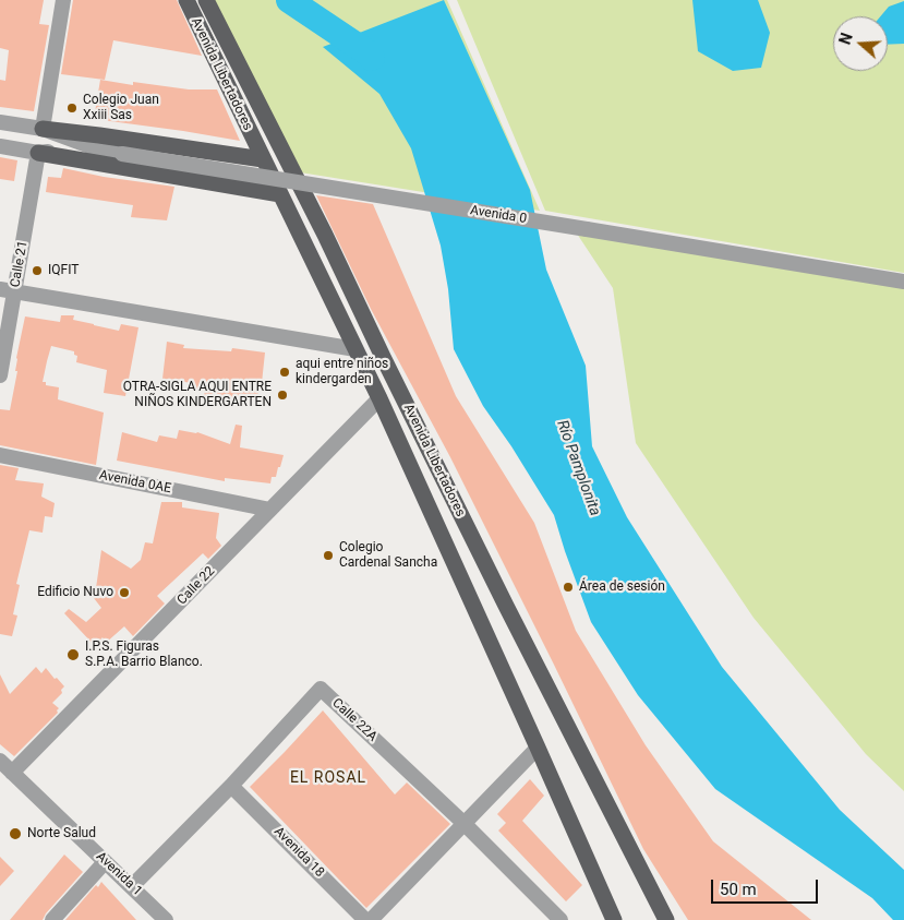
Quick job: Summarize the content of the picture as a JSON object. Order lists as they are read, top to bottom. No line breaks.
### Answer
{"streets":{"main road":["Avenida Libertadores"],"street":["Avenida 0","Calle 21","Avenida 0AE","Calle 22","Calle 22A","Avenida 18","Avenida 1"]},"crossings":[["Avenida Libertadores","Calle 22"],["Avenida 0","Calle 21"],["Avenida 0AE","Calle 22"],["Calle 22","Avenida 1"],["Calle 22A","Avenida 18"],["Calle 22A","Avenida 1"]],"districts":["EL ROSAL"],"water":["Río Pamplonita"],"places":["Colegio Juan Xxiii Sas","IQFIT","aqui entre niños kindergarden","OTRA-SIGLA AQUI ENTRE NIÑOS KINDERGARTEN","Colegio Cardenal Sancha","Área de sesión","Edificio Nuvo","I.P.S. Figuras S.P.A. Barrio Blanco.","Norte Salud"],"scale_bar":"50 m","north":"left"}
